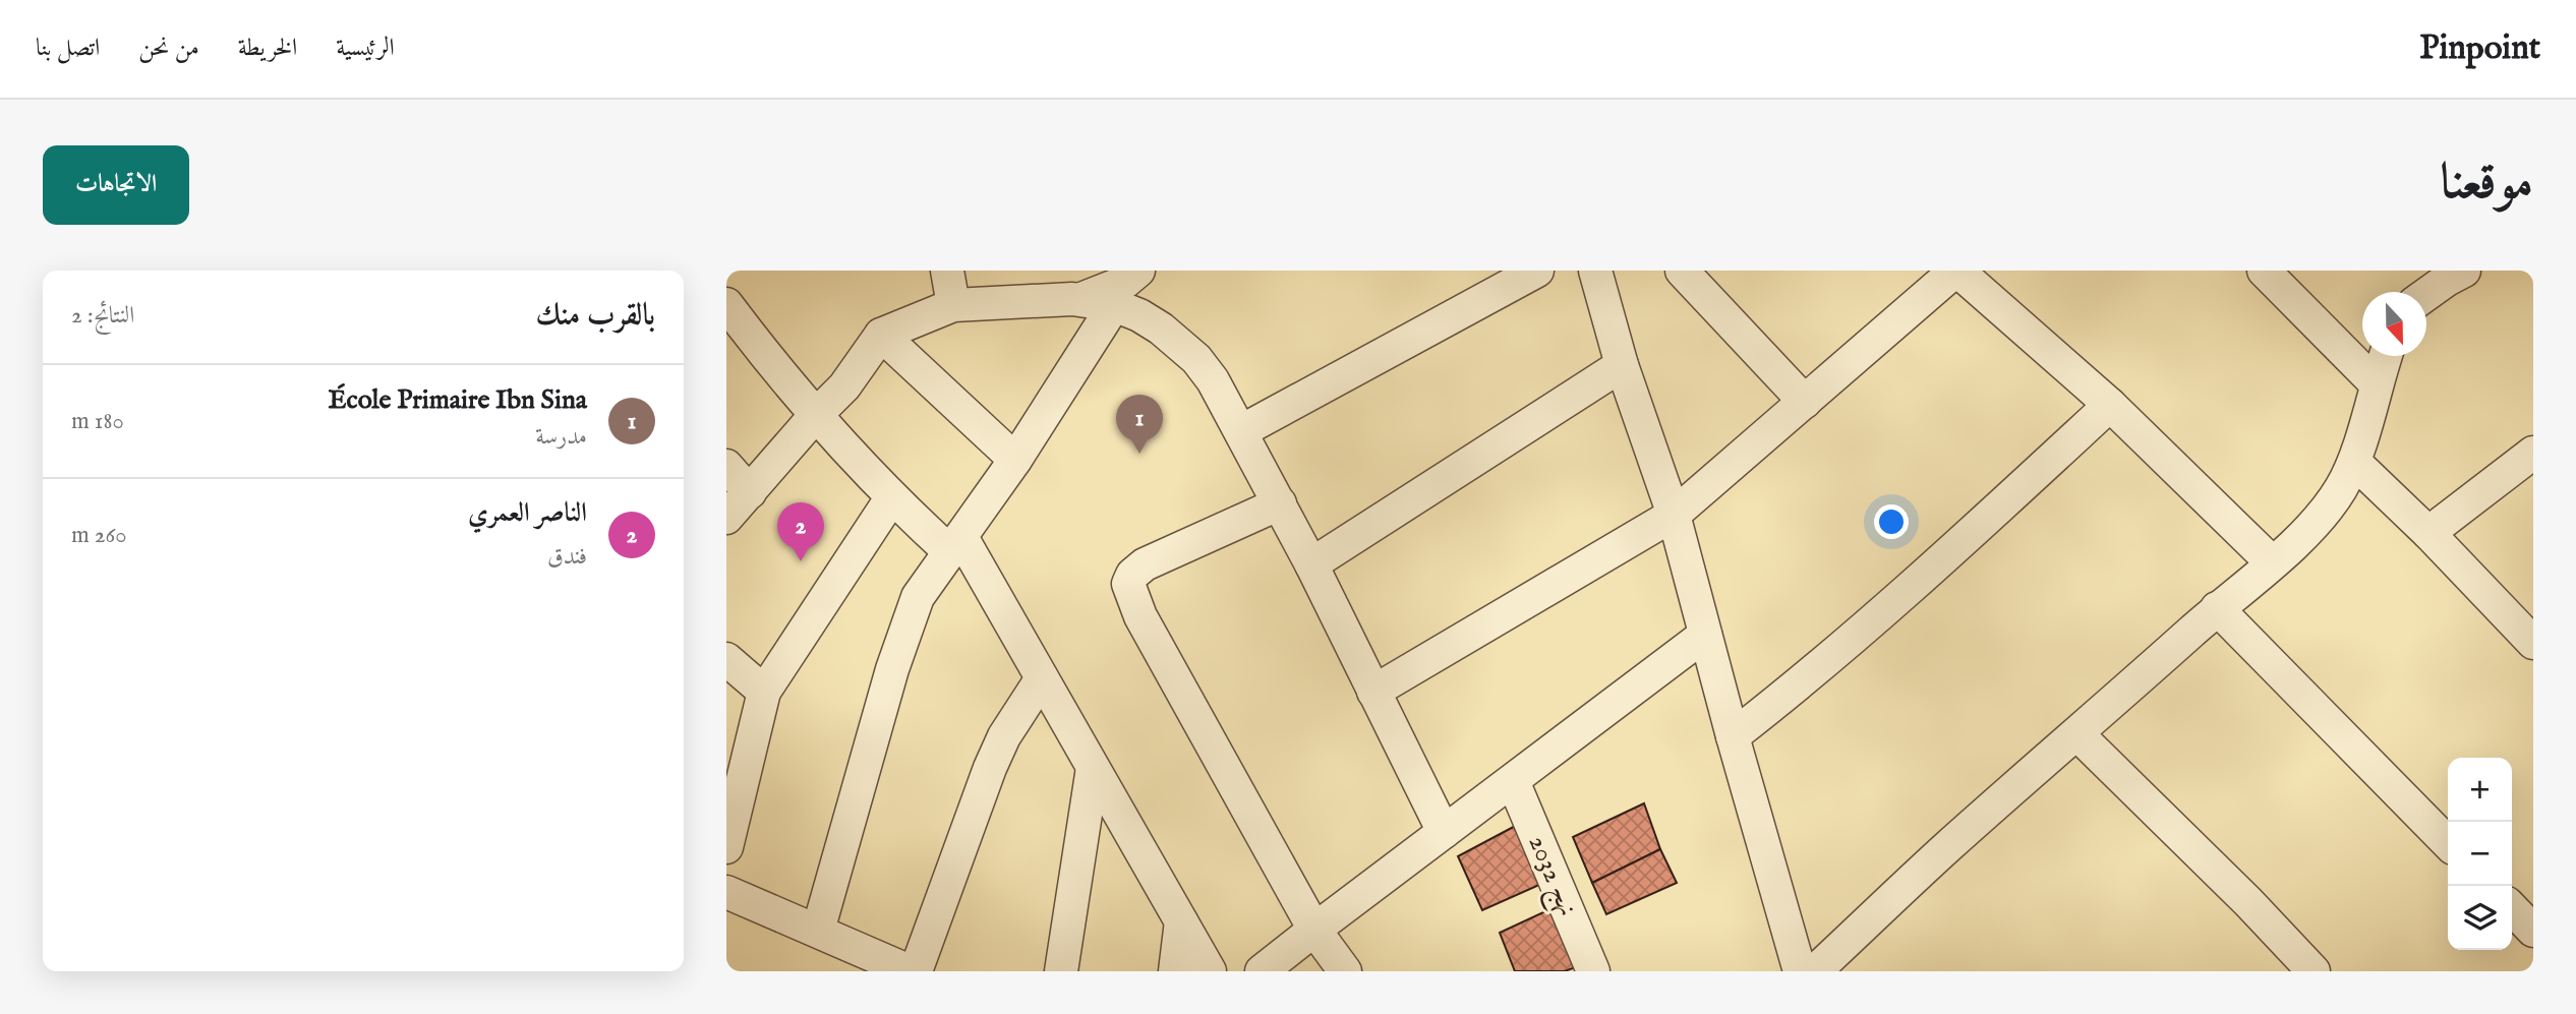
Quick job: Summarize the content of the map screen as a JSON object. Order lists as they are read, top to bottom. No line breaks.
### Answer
{"streets":{"street":["نهج 2032"]},"north":"bottom","page":{"header":"Pinpoint","nav":["الرئيسية","الخريطة","من نحن","اتصل بنا"],"title":"موقعنا","buttons":"الاتجاهات","heading":["بالقرب منك","النتائج: 2"],"list":[{"mark":"1","name":"École Primaire Ibn Sina","note":"مدرسة","value":"180 m"},{"mark":"2","name":"الناصر العمري","note":"فندق","value":"260 m"}],"pins":["1","2"],"map_buttons":["+","−"]}}
